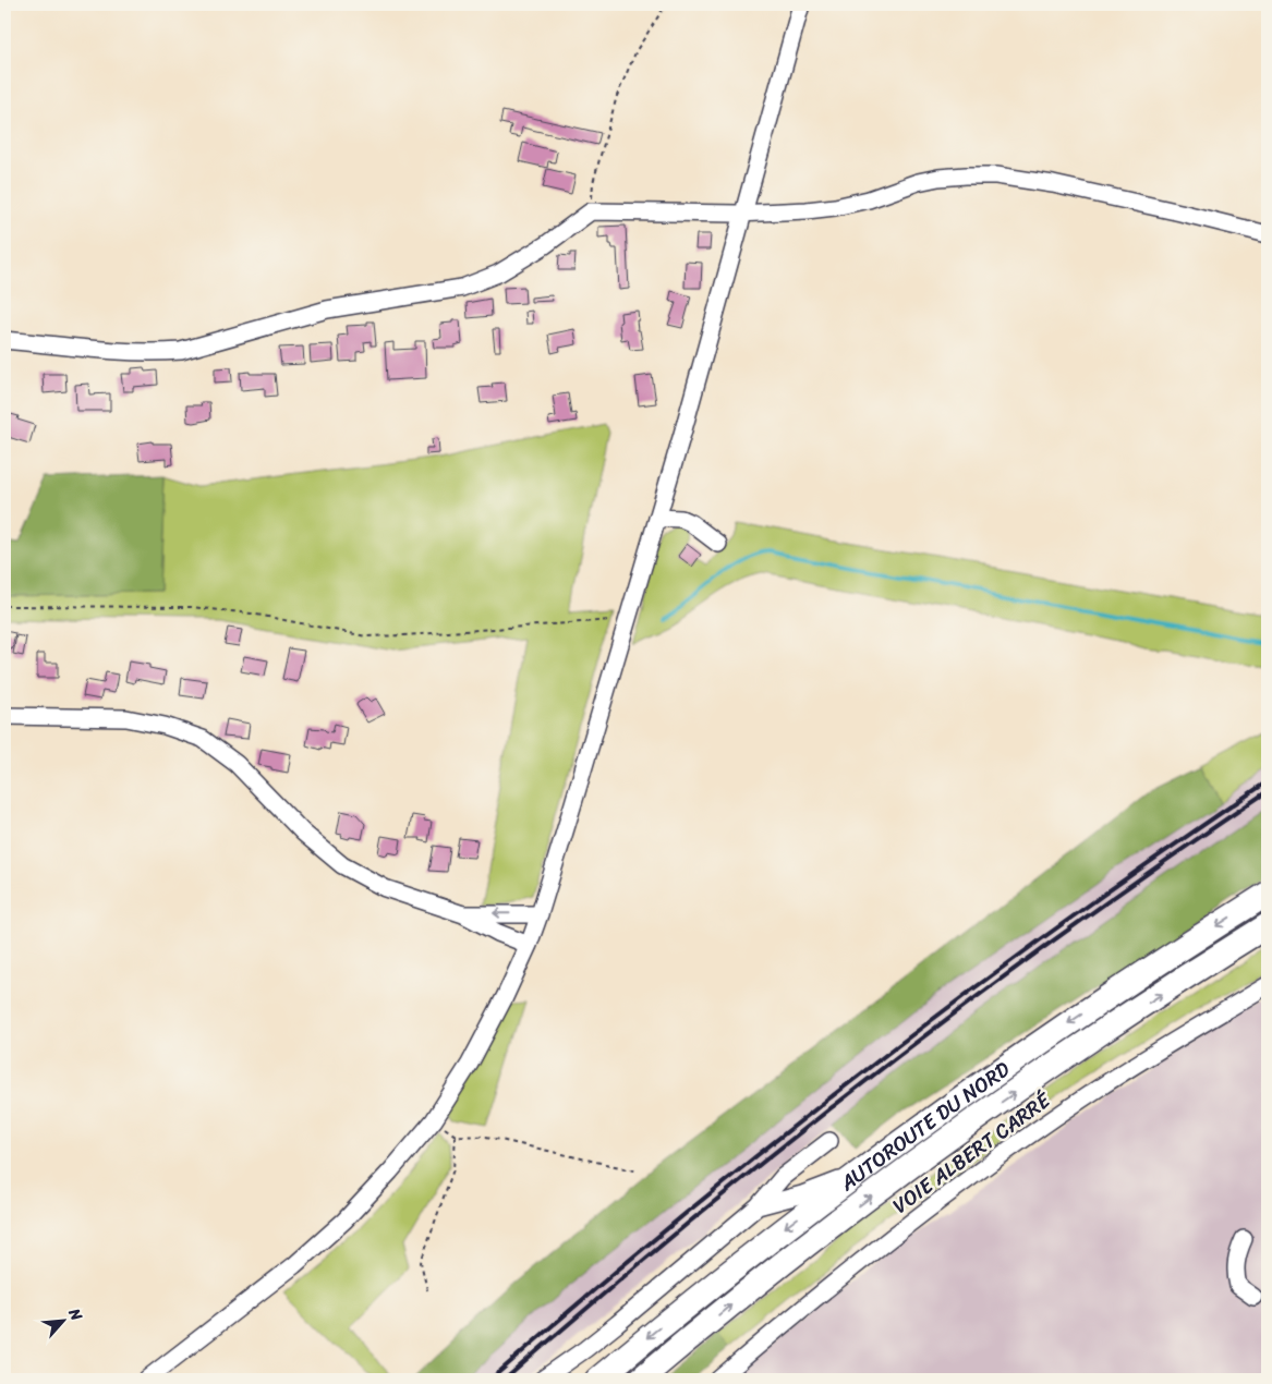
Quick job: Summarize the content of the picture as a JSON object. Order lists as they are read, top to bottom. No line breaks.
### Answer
{"streets":{"highway":["AUTOROUTE DU NORD"],"street":["VOIE ALBERT CARRÉ"]},"north":"top right"}
